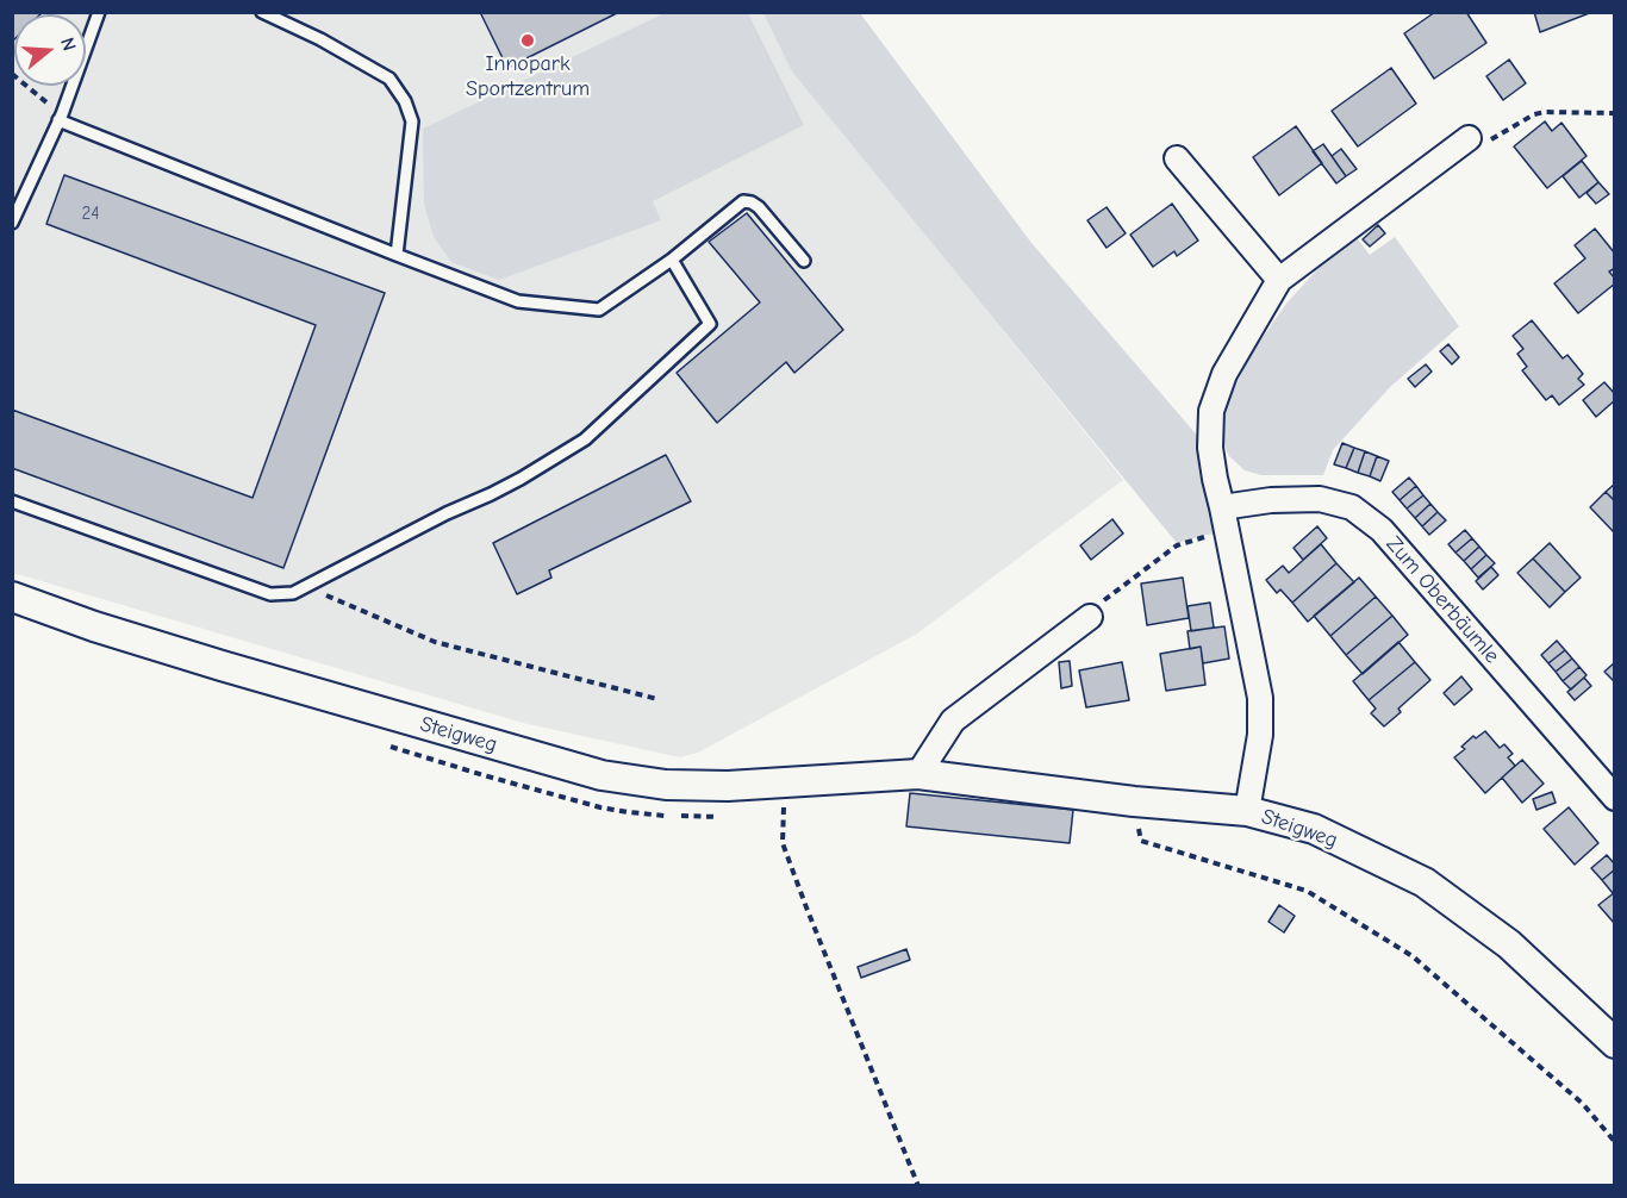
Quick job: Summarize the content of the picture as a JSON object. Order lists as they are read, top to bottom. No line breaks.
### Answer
{"streets":{"street":["Zum Oberbäumle","Steigweg"]},"places":["Innopark Sportzentrum"],"house_numbers":["24"],"north":"right"}
